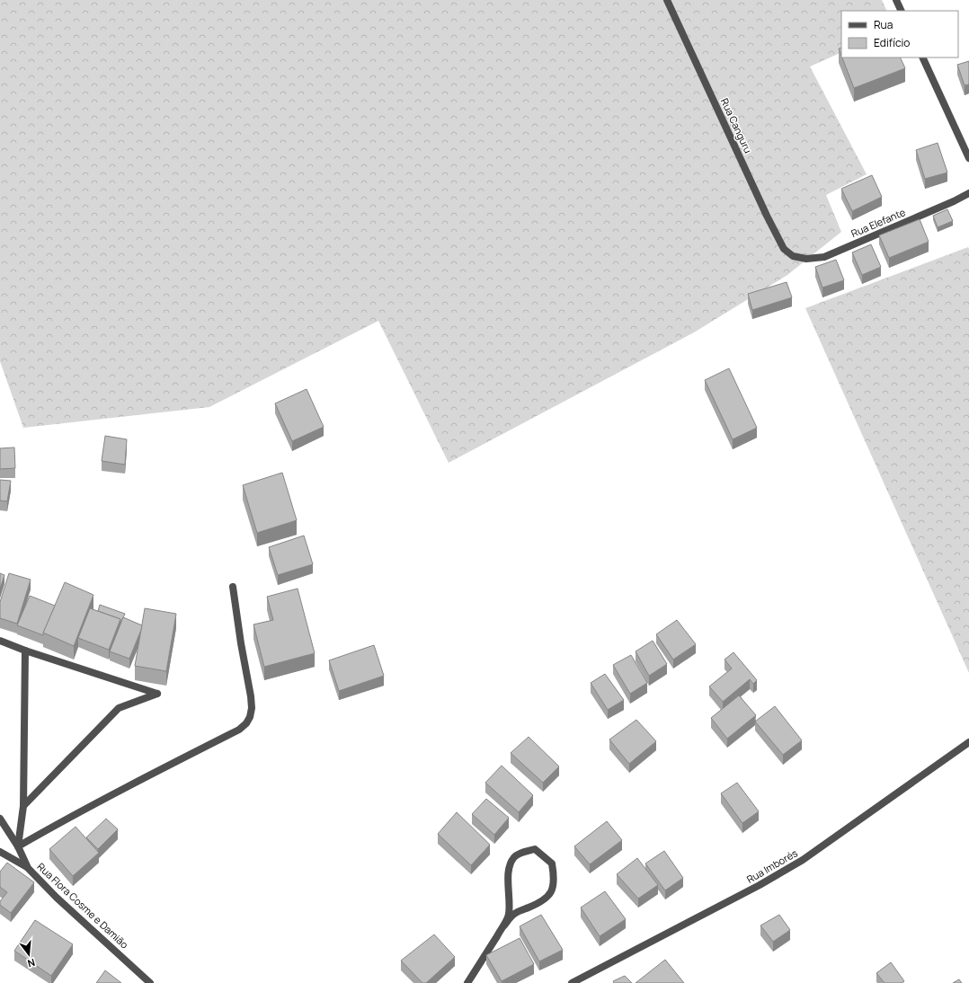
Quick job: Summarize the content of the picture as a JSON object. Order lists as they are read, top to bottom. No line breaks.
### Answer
{"streets":{"street":["Rua Canguru","Rua Elefante","Rua Imborés","Rua Flora Cosme e Damião"]},"crossings":[["Rua Canguru","Rua Elefante"]],"legend":["Rua","Edifício"],"north":"bottom"}
